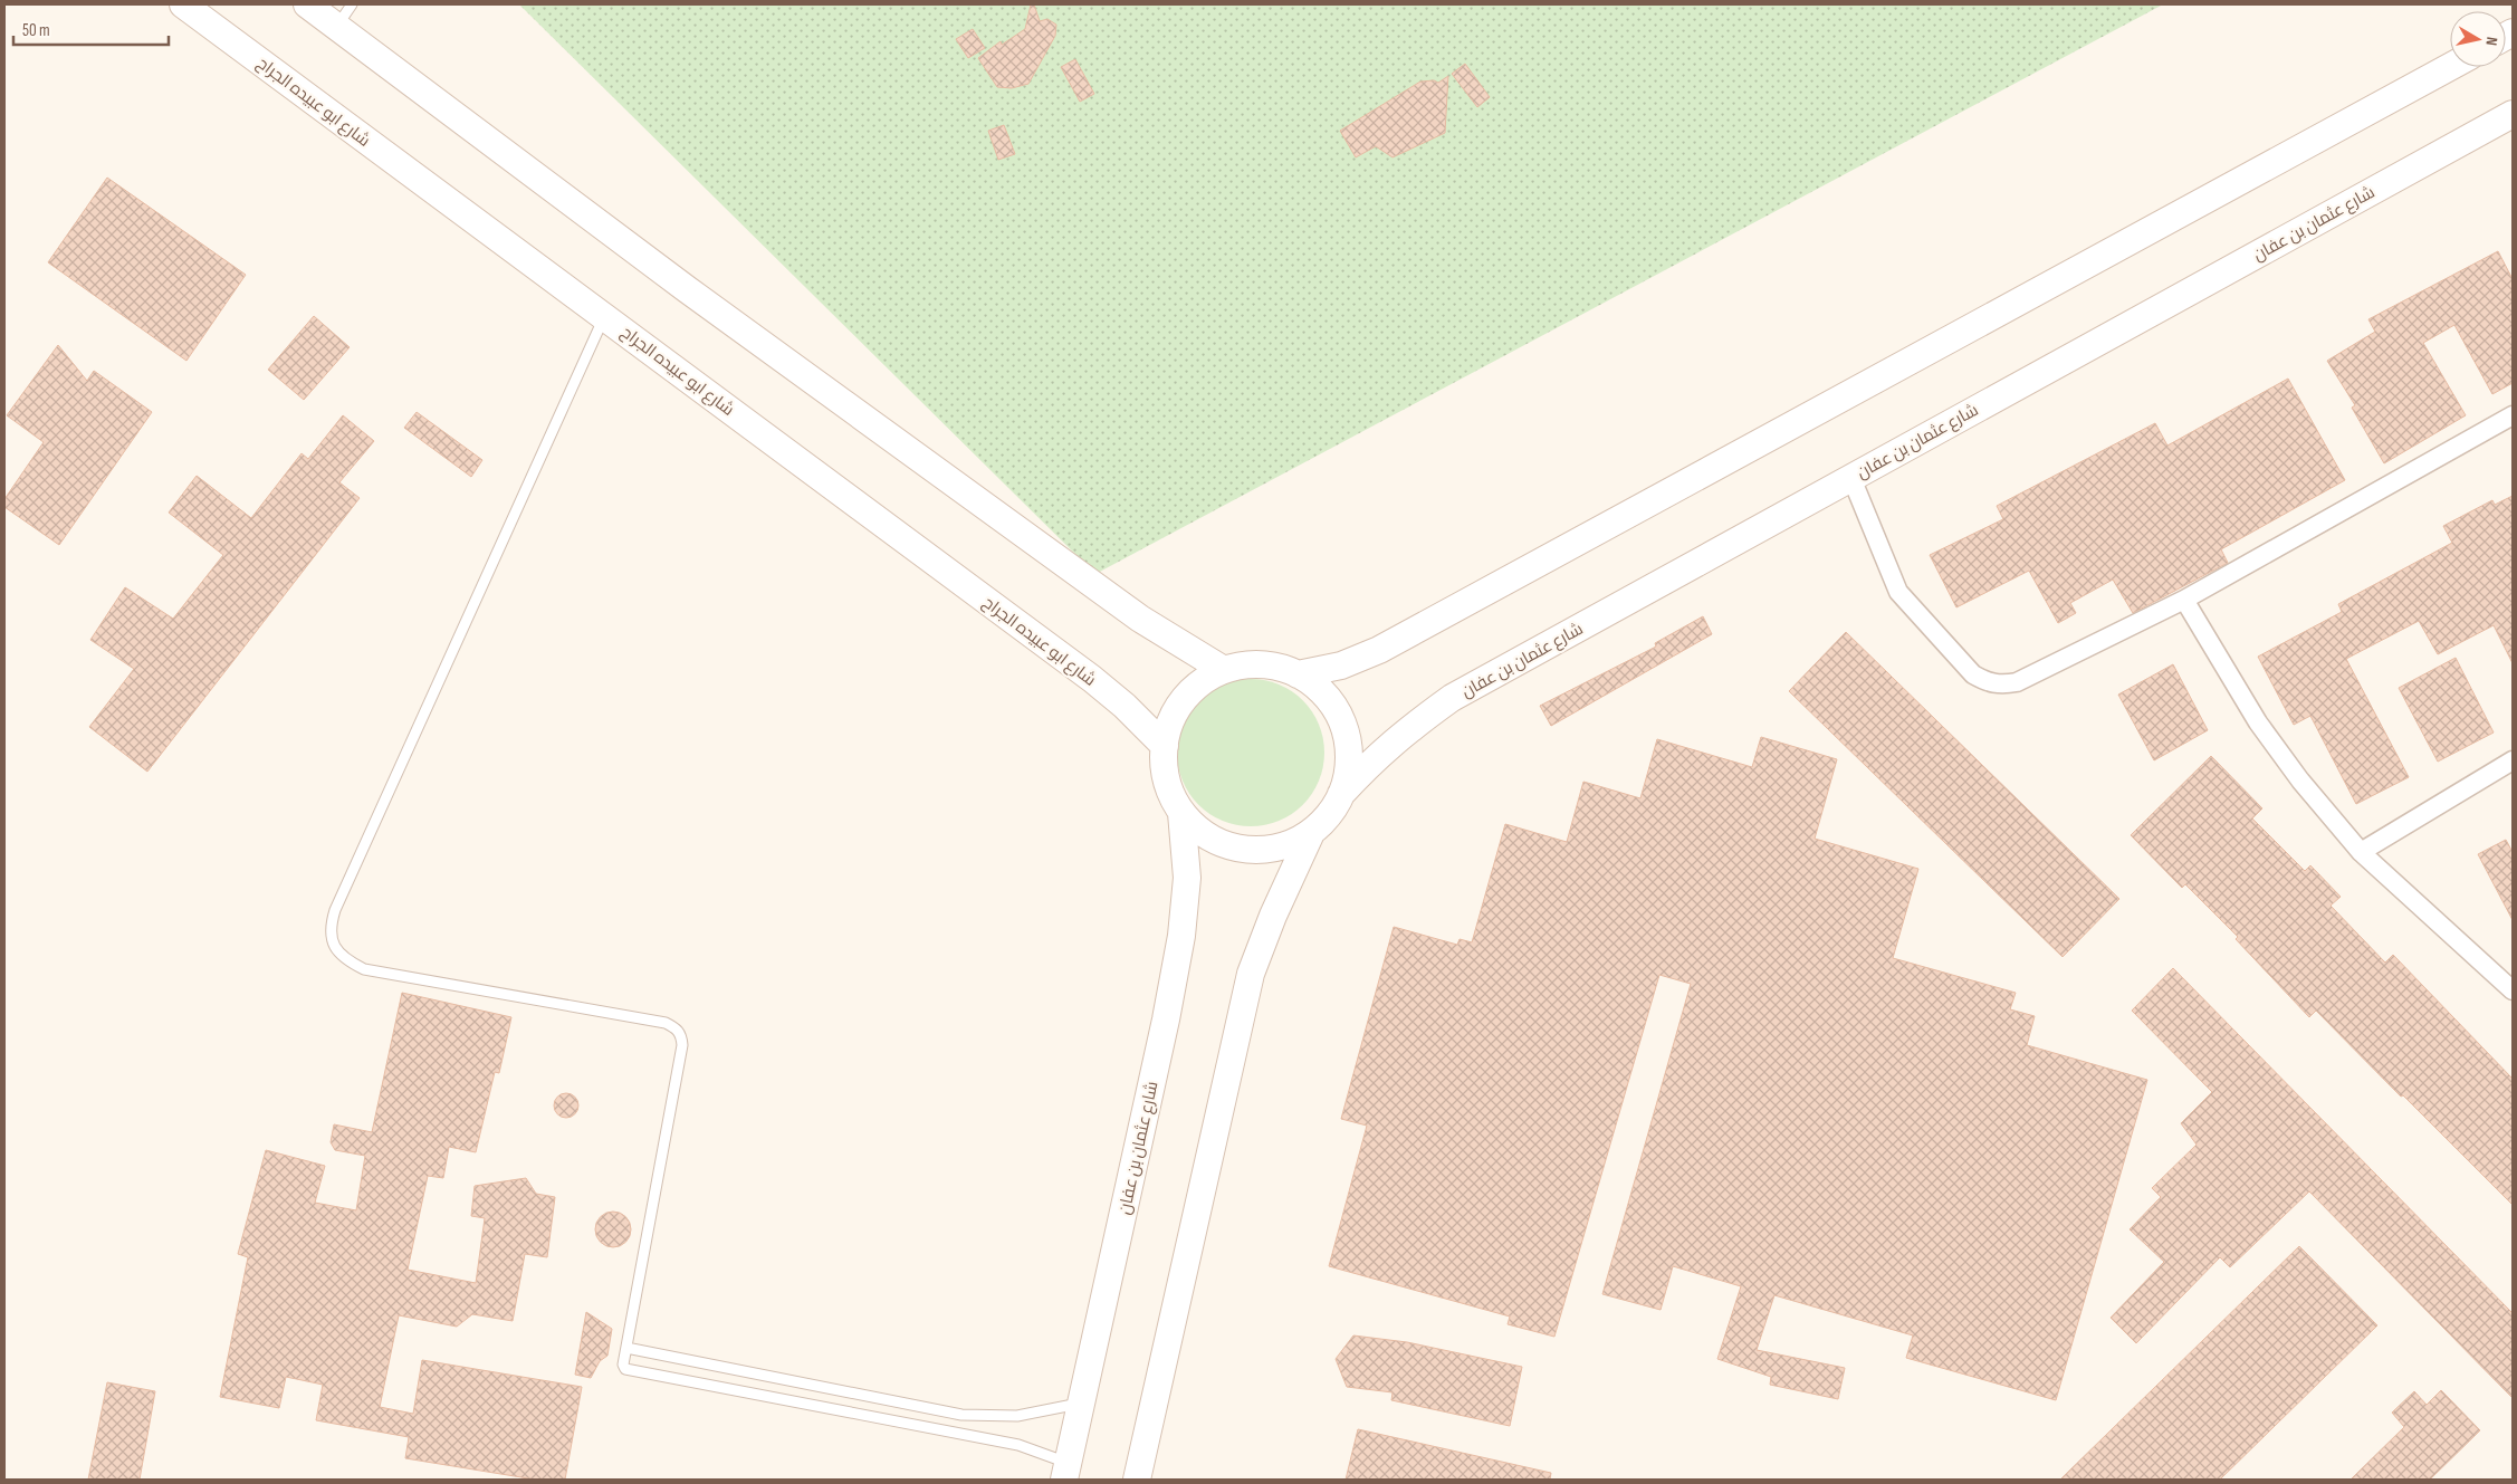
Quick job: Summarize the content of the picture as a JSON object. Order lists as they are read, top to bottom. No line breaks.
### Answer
{"streets":{"main road":["شارع ابو عبيده الجراح","شارع عثمان بن عفان"]},"crossings":[["شارع ابو عبيده الجراح","شارع عثمان بن عفان"]],"scale_bar":"50 m","north":"right"}
